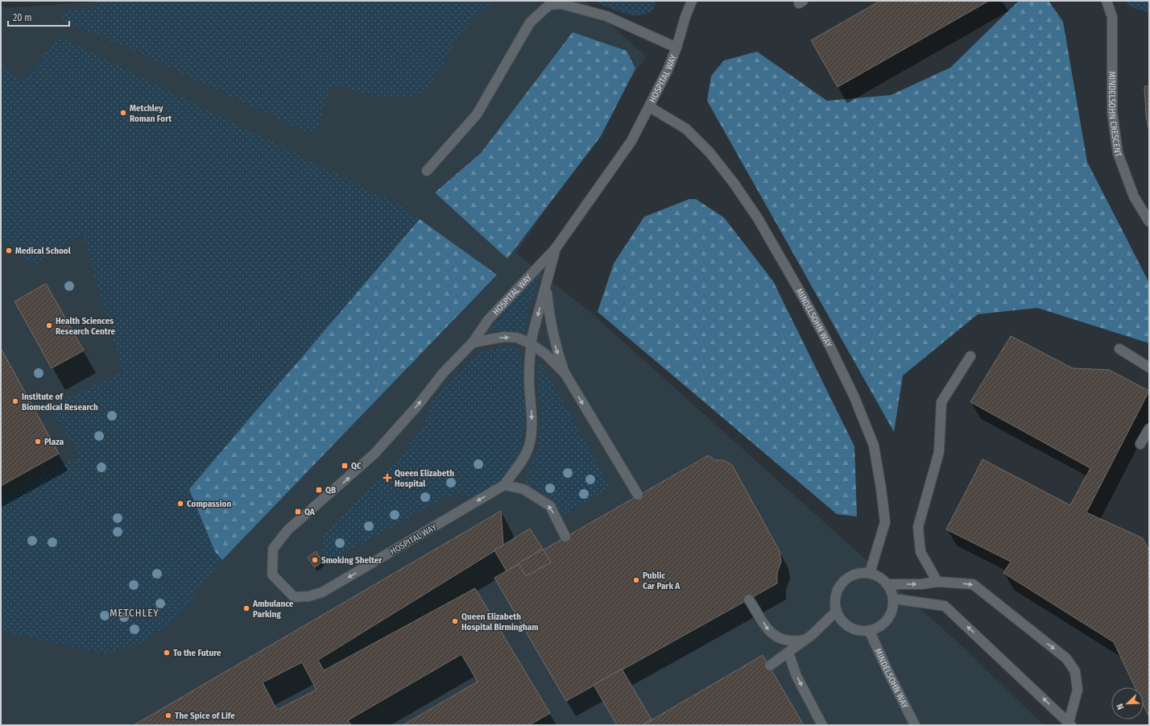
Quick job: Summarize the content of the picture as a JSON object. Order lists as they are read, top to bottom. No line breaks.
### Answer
{"streets":{"street":["HOSPITAL WAY","MINDELSOHN CRESCENT","MINDELSOHN WAY"]},"crossings":[["HOSPITAL WAY","MINDELSOHN WAY"]],"districts":["METCHLEY"],"places":{"other":["Metchley Roman Fort","Medical School","Health Sciences Research Centre","Institute of Biomedical Research","Plaza","Compassion","Smoking Shelter","Public Car Park A","Ambulance Parking","Queen Elizabeth Hospital Birmingham","To the Future","The Spice of Life"],"transit":["QC","QB","QA"],"health":["Queen Elizabeth Hospital"]},"scale_bar":"20 m","north":"bottom left"}
